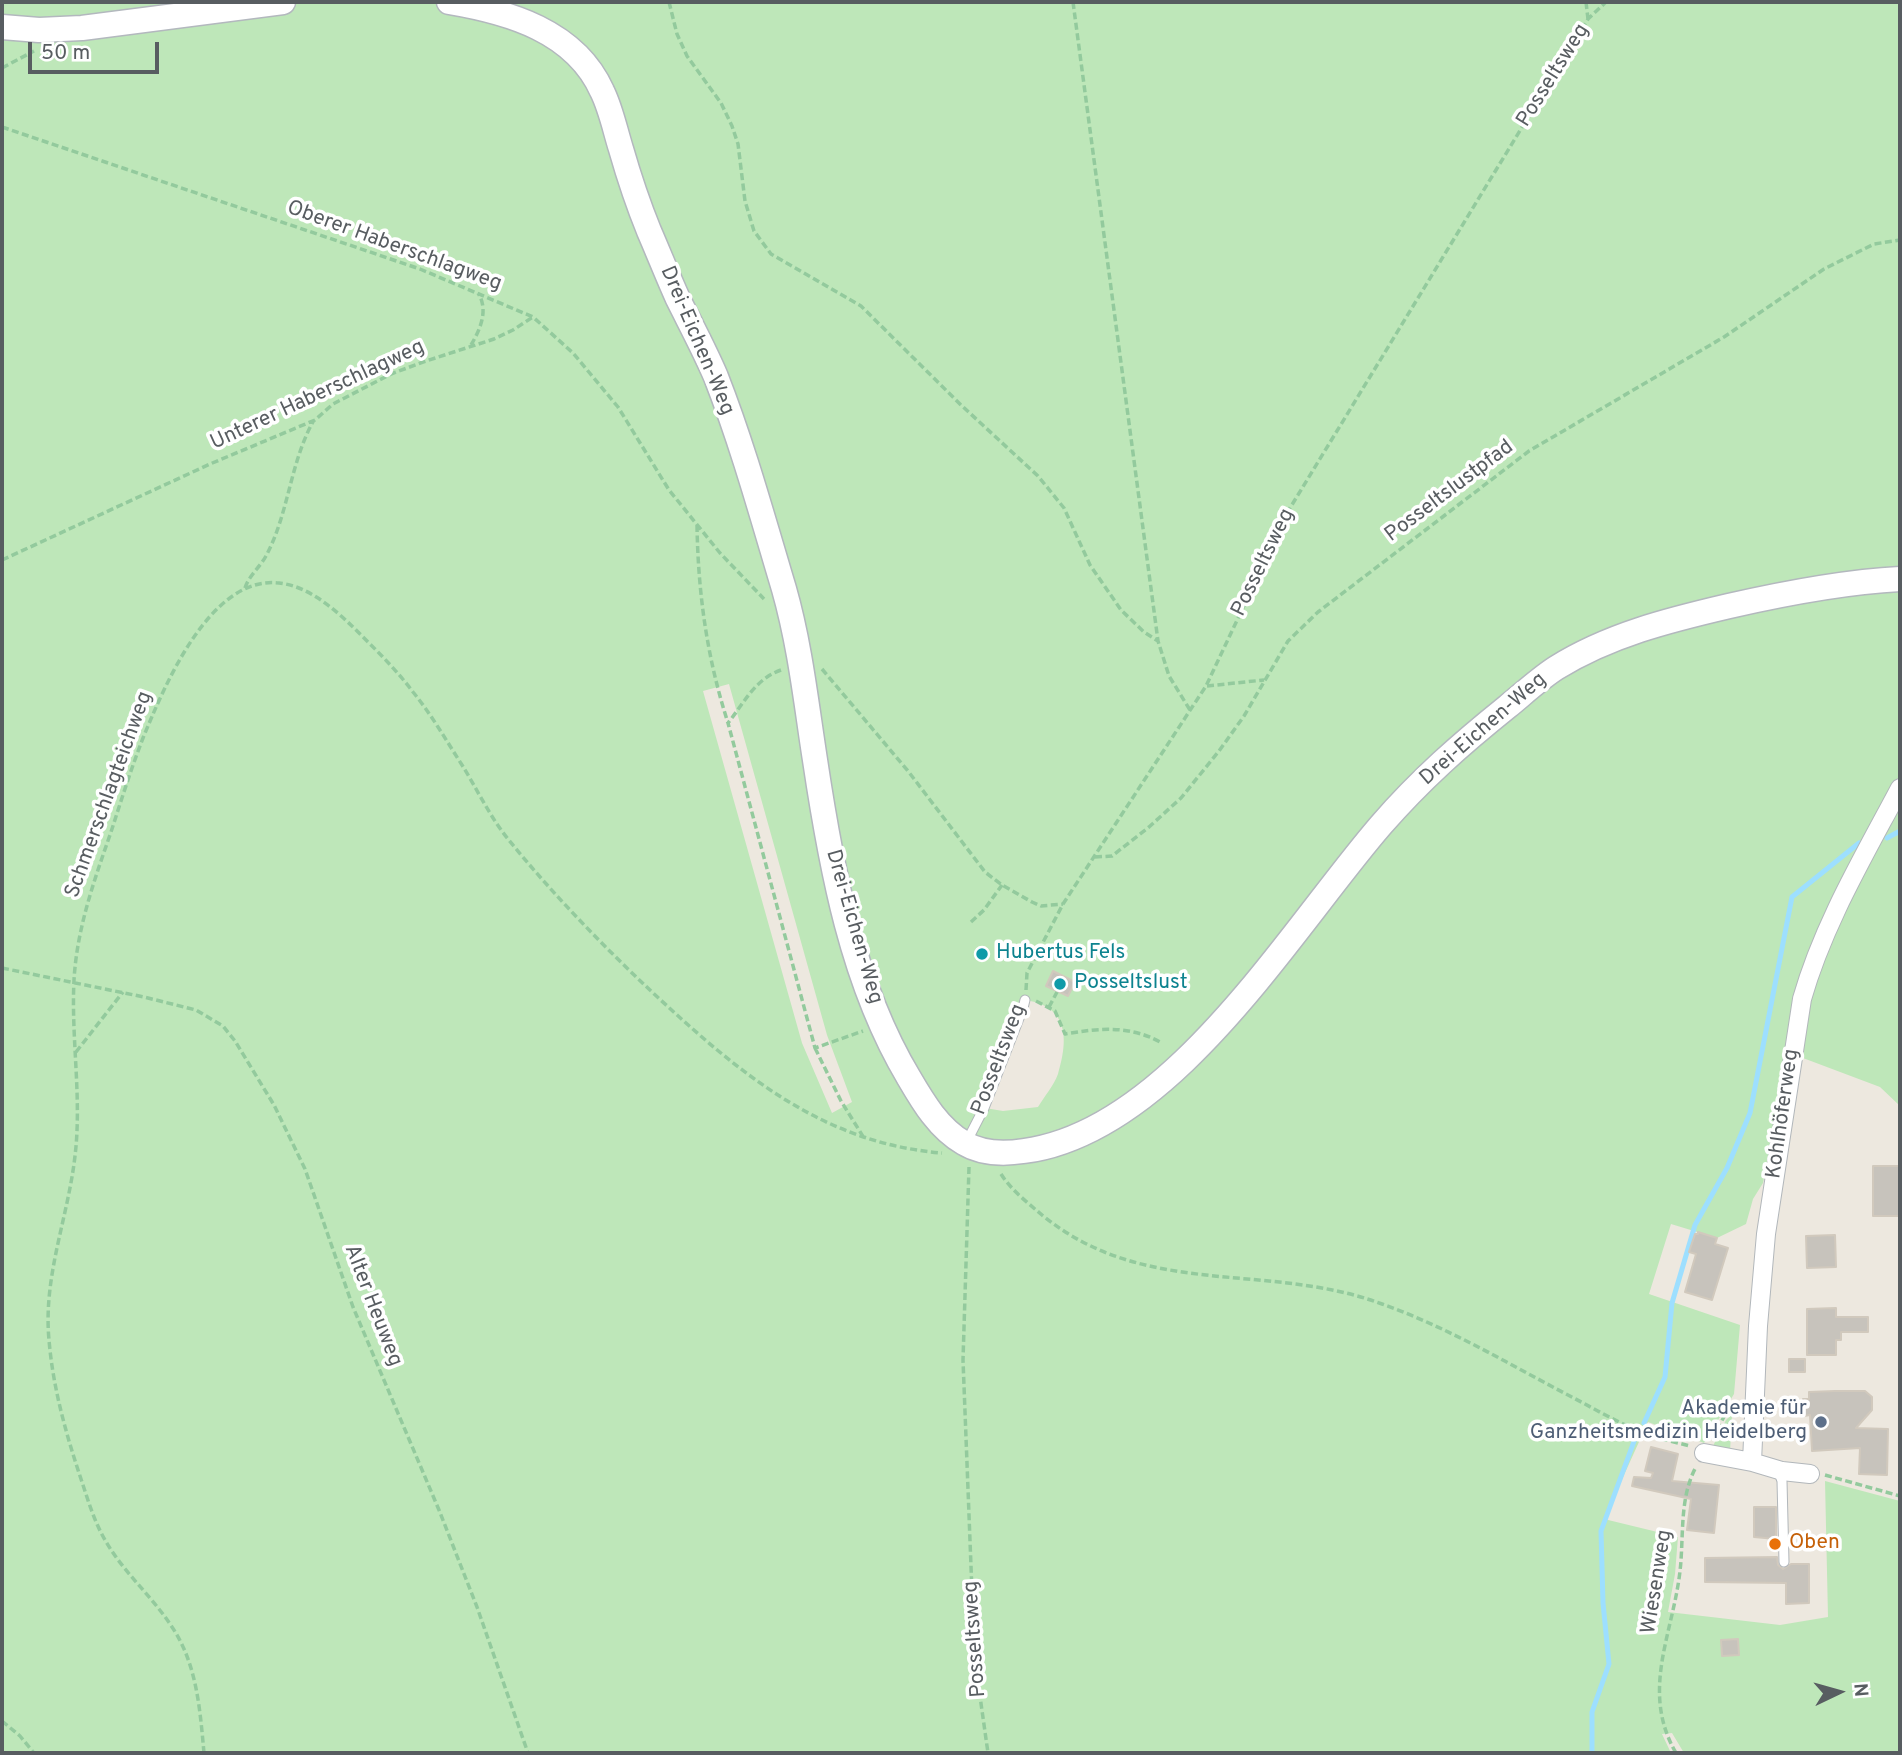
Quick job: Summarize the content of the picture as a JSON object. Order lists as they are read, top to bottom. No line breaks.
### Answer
{"streets":{"street":["Drei-Eichen-Weg","Kohlhöferweg"],"lane":["Posseltsweg"],"path":["Oberer Haberschlagweg","Unterer Haberschlagweg","Posseltslustpfad","Schmerschlagteichweg","Alter Heuweg","Wiesenweg"]},"crossings":[["Posseltsweg","Drei-Eichen-Weg"],["Posseltsweg","Posseltslustpfad"],["Oberer Haberschlagweg","Unterer Haberschlagweg"],["Unterer Haberschlagweg","Schmerschlagteichweg"],["Schmerschlagteichweg","Alter Heuweg"],["Kohlhöferweg","Wiesenweg"]],"places":["Hubertus Fels","Posseltslust","Akademie für Ganzheitsmedizin Heidelberg","Oben"],"scale_bar":"50 m","north":"right"}
